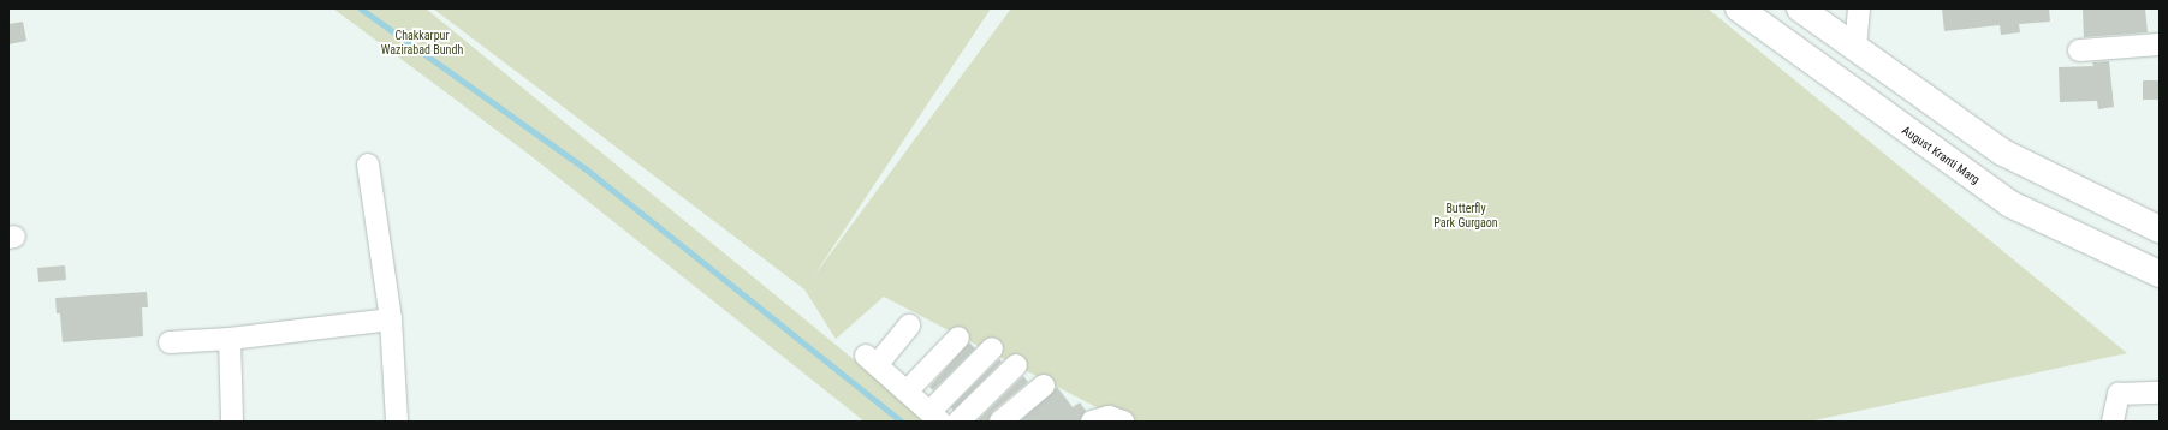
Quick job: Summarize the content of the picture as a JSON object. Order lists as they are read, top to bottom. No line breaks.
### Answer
{"streets":{"main road":["August Kranti Marg"]},"parks":["Chakkarpur Wazirabad Bundh","Butterfly Park Gurgaon"]}
